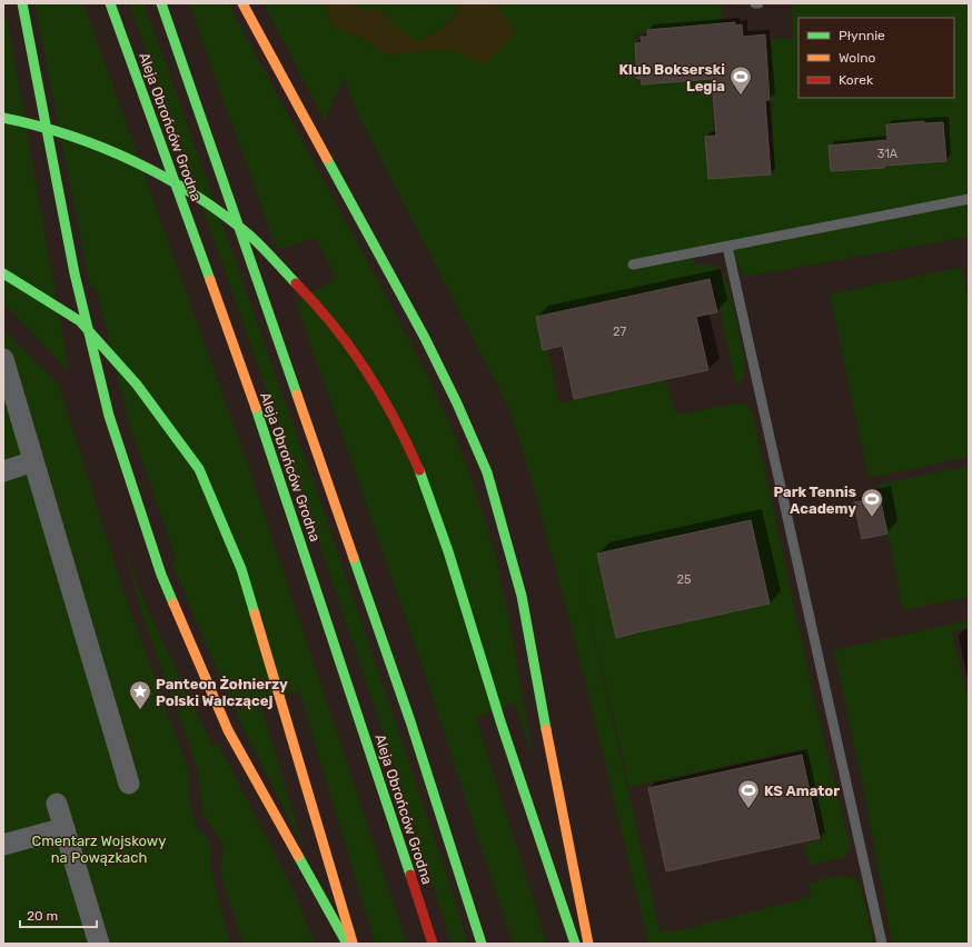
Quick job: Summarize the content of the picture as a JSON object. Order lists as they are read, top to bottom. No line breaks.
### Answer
{"streets":{"main road":["Aleja Obrońców Grodna"]},"parks":["Cmentarz Wojskowy na Powązkach"],"places":{"sports":["Klub Bokserski Legia","Park Tennis Academy","KS Amator"],"place":["Panteon Żołnierzy Polski Walczącej"]},"house_numbers":["31A","27","25"],"legend":["Płynnie","Wolno","Korek"],"scale_bar":"20 m"}
